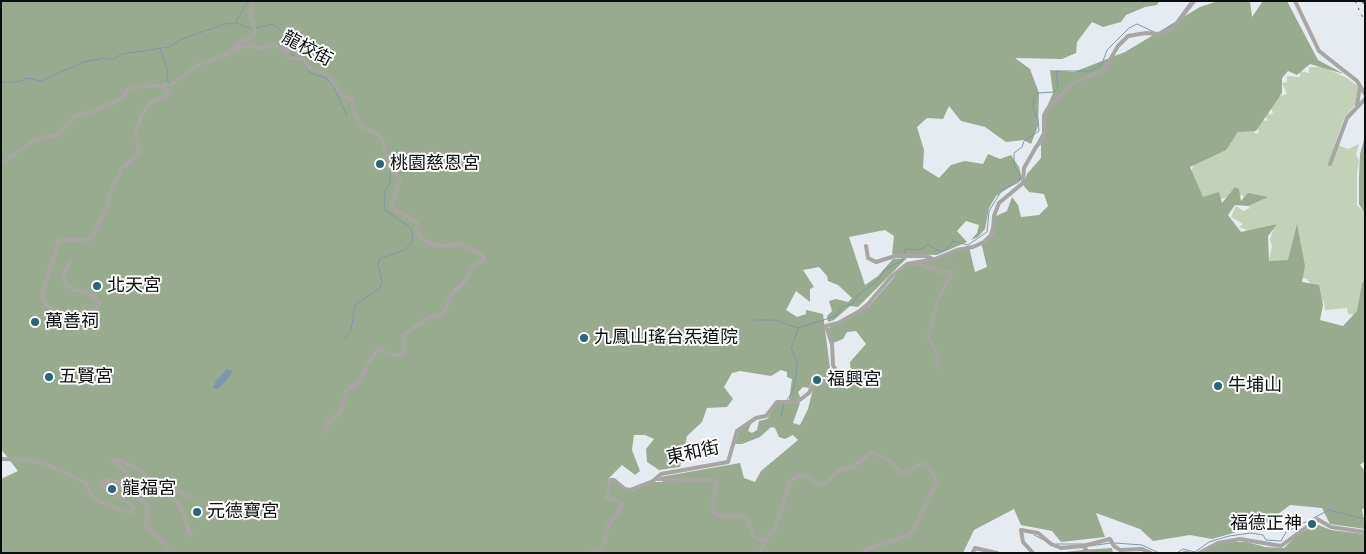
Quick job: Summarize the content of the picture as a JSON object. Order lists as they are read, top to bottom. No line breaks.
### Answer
{"streets":{"street":["龍校街","東和街"]},"places":["桃園慈恩宮","北天宮","萬善祠","九鳳山瑤台炁道院","五賢宮","福興宮","牛埔山","龍福宮","元德寶宮","福德正神"]}
